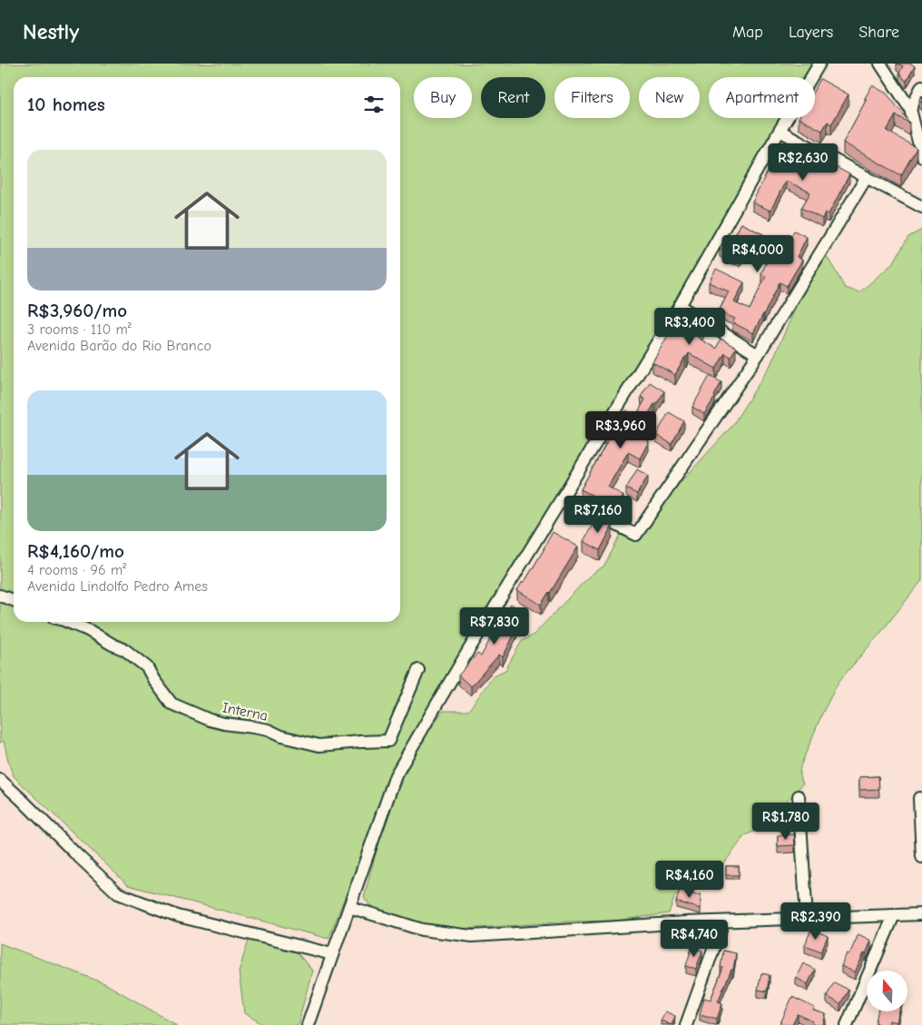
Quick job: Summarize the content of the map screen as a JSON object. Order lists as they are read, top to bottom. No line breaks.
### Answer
{"streets":{"street":["Interna"]},"north":"top","page":{"header":"Nestly","nav":["Map","Layers","Share"],"chip":["Buy","Rent","Filters","New","Apartment"],"heading":"10 homes","list":[{"name":"R$3,960/mo","note":"3 rooms · 110 m² · Avenida Barão do Rio Branco"},{"name":"R$4,160/mo","note":"4 rooms · 96 m² · Avenida Lindolfo Pedro Ames"}],"price":["R$2,630","R$4,000","R$3,400","R$3,960","R$7,160","R$7,830","R$1,780","R$4,160","R$2,390","R$4,740"]}}
